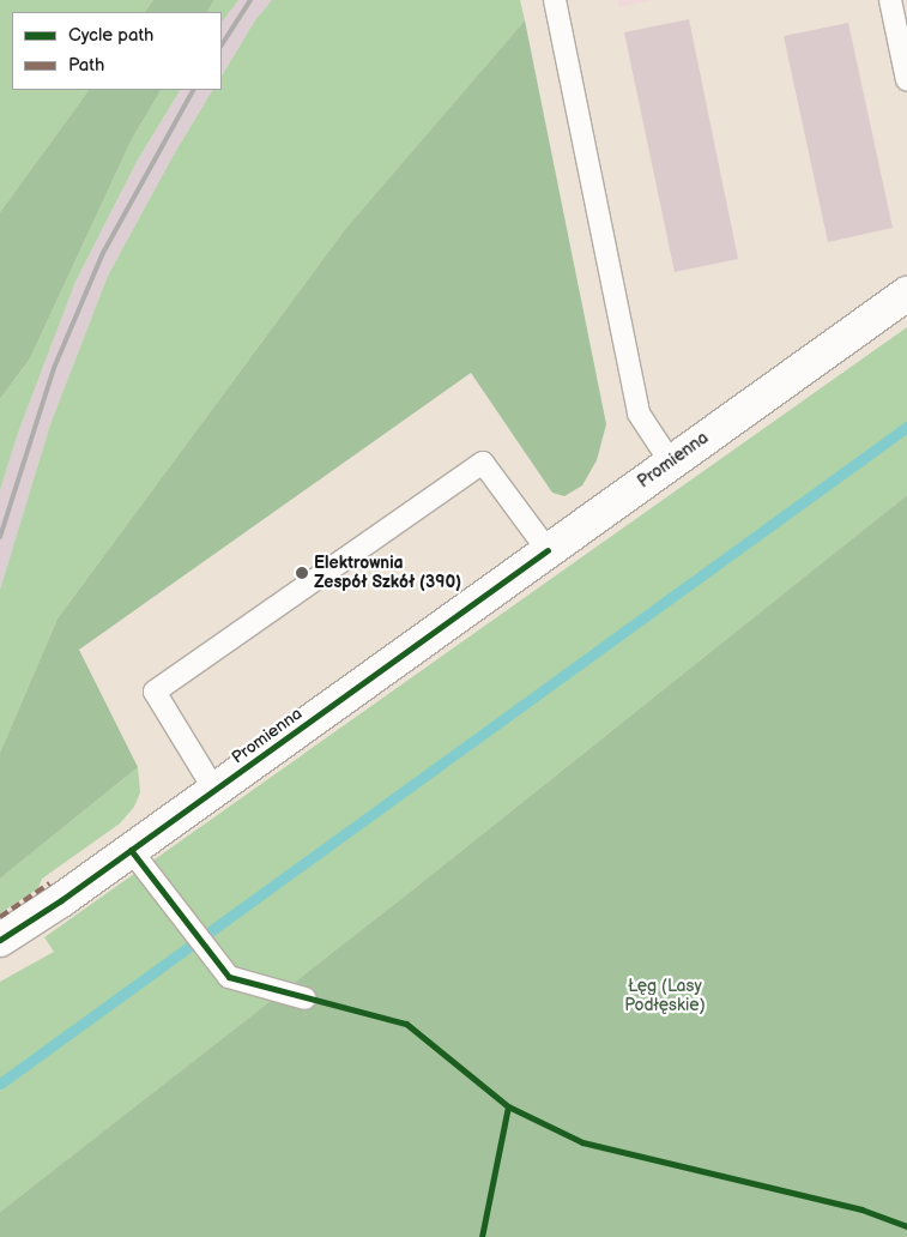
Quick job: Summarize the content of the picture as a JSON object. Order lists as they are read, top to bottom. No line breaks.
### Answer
{"streets":{"street":["Promienna"]},"parks":["Łęg (Lasy Podłęskie)"],"places":["Elektrownia Zespół Szkół (390)"],"legend":["Cycle path","Path"]}
